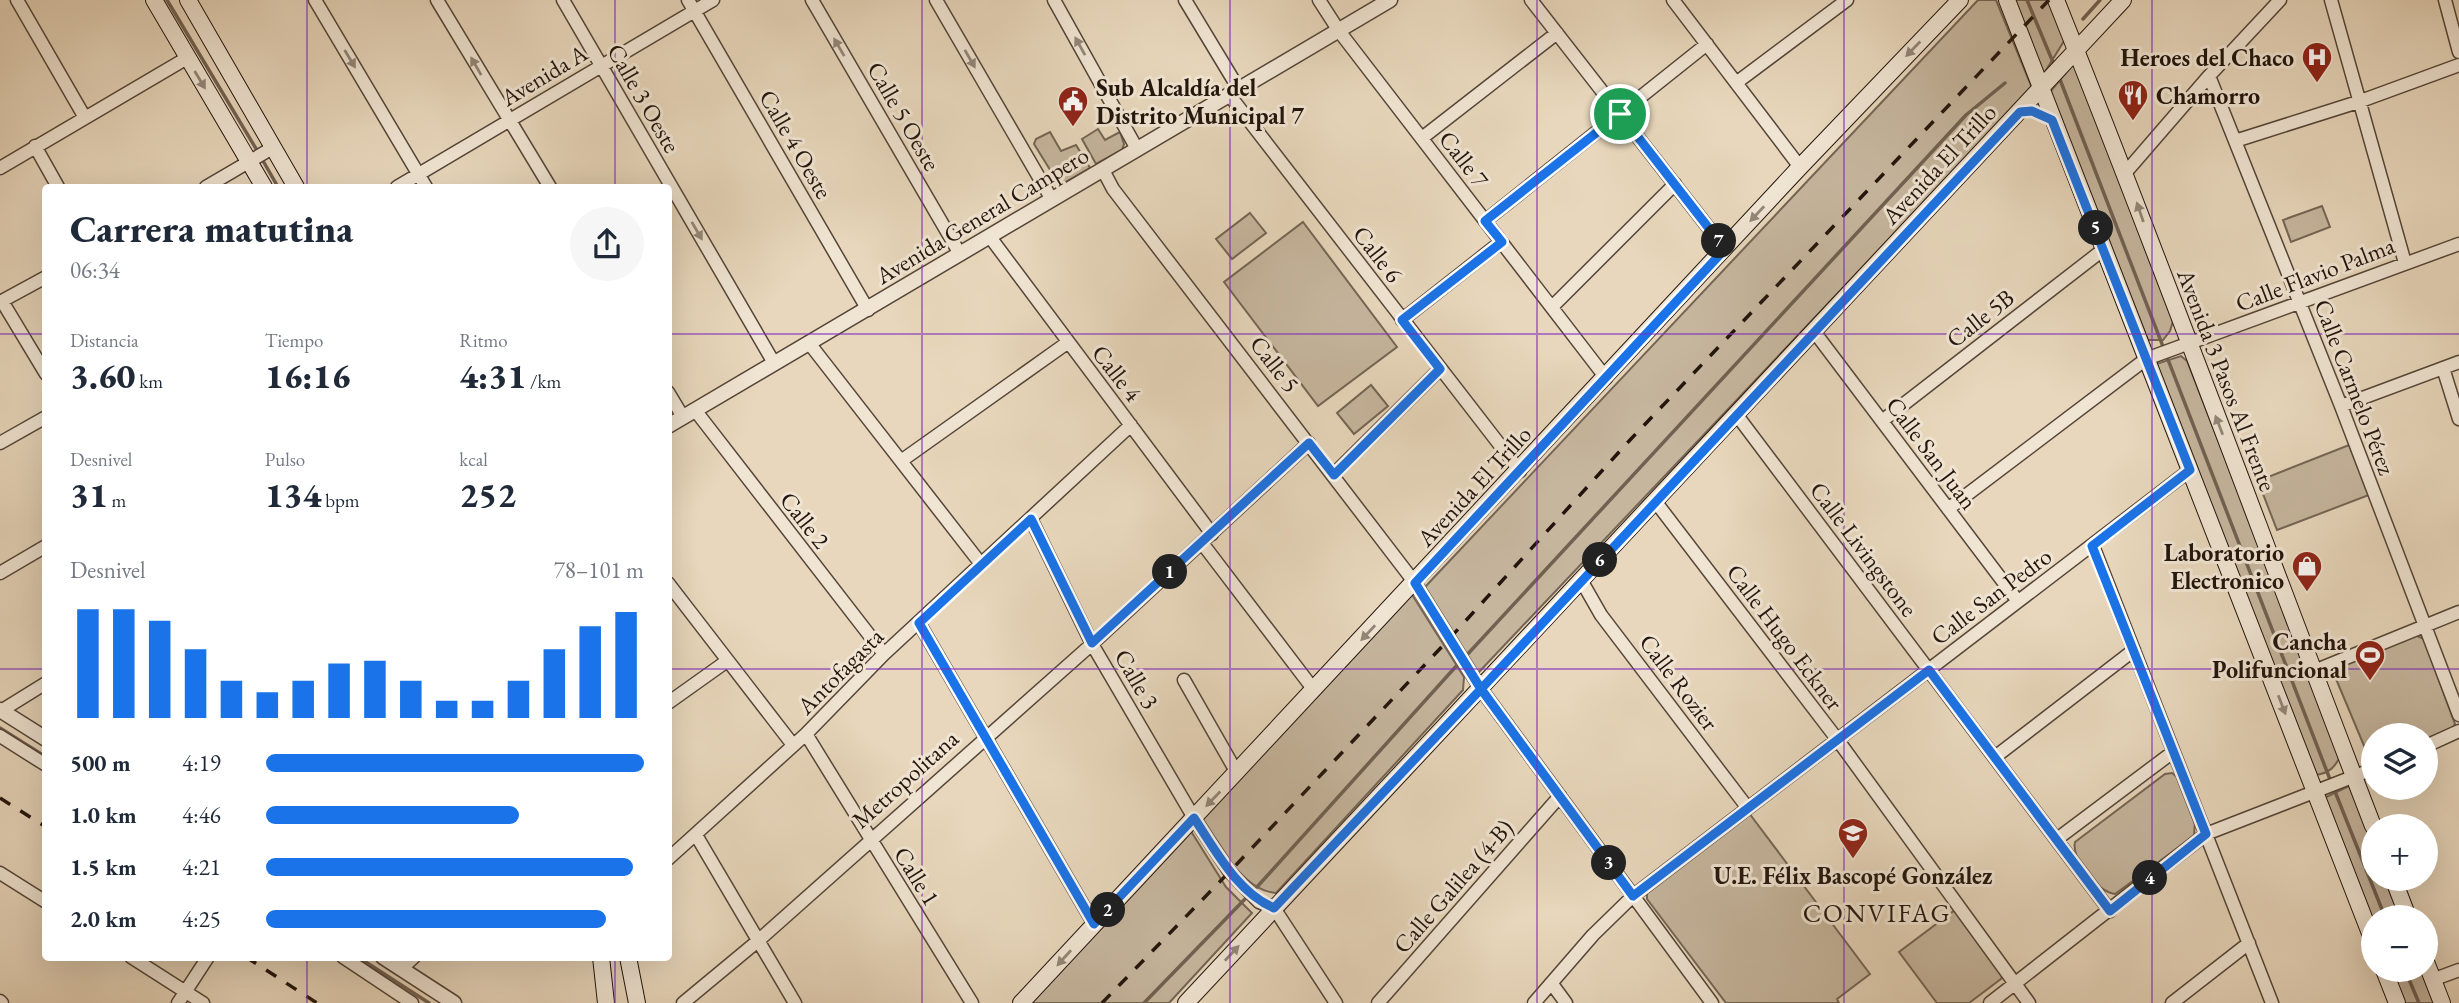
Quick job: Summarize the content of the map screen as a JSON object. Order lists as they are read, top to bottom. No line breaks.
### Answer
{"streets":{"main road":["Avenida El Trillo","Avenida 3 Pasos Al Frente"],"street":["Avenida A","Calle 3 Oeste","Calle 5 Oeste","Calle 4 Oeste","Calle 7","Avenida General Campero","Calle 6","Calle Flavio Palma","Calle 5B","Calle 5","Calle 4","Calle Carmelo Pérez","Calle San Juan","Calle 2","Calle Livingstone","Calle San Pedro","Calle Hugo Eckner","Antofagasta","Calle 3","Calle Rozier","Metropolitana","Calle 1","Calle Galilea (4-B)"]},"crossings":[["Avenida A","Calle 3 Oeste"],["Avenida A","Calle 4 Oeste"],["Calle 3 Oeste","Avenida General Campero"],["Calle 5 Oeste","Avenida General Campero"],["Calle 4 Oeste","Avenida General Campero"],["Calle 7","Avenida El Trillo"],["Calle 7","Avenida General Campero"],["Avenida El Trillo","Calle 6"],["Avenida El Trillo","Calle 5"],["Avenida El Trillo","Avenida 3 Pasos Al Frente"],["Avenida El Trillo","Calle San Juan"],["Avenida El Trillo","Calle Livingstone"],["Avenida El Trillo","Calle Hugo Eckner"],["Avenida El Trillo","Calle 3"],["Avenida El Trillo","Calle Rozier"],["Avenida General Campero","Calle 6"],["Avenida General Campero","Calle 5"],["Avenida General Campero","Calle 4"],["Avenida General Campero","Calle 2"],["Calle Flavio Palma","Avenida 3 Pasos Al Frente"],["Calle Flavio Palma","Calle Carmelo Pérez"],["Calle Flavio Palma","Calle San Juan"],["Calle 5B","Calle San Juan"],["Calle 5","Calle San Pedro"],["Calle 5","Metropolitana"],["Calle 5","Calle Galilea (4-B)"],["Calle 4","Antofagasta"],["Calle 4","Metropolitana"],["Calle San Juan","Calle San Pedro"],["Calle 2","Antofagasta"],["Calle Livingstone","Calle San Pedro"],["Calle San Pedro","Calle Hugo Eckner"],["Calle San Pedro","Calle Rozier"],["Antofagasta","Calle 3"],["Antofagasta","Calle 1"],["Calle 3","Metropolitana"],["Metropolitana","Calle 1"]],"one_way":["Calle 3 Oeste"],"districts":["CONVIFAG"],"places":{"hospital":["Heroes del Chaco"],"restaurant":["Chamorro"],"public building":["Sub Alcaldía del Distrito Municipal 7"],"shop":["Laboratorio Electronico"],"sports":["Cancha Polifuncional"],"school or university":["U.E. Félix Bascopé González"]},"page":{"heading":["Carrera matutina","06:34"],"pins":["5","7","6","1","3","4","2"],"stats":[["Distancia","3.60 km"],["Tiempo","16:16"],["Ritmo","4:31 /km"],["Desnivel","31 m"],["Pulso","134 bpm"],["kcal","252"]],"chart":["Desnivel","78–101 m"],"map_buttons":["+","−"],"list":[{"name":"500 m","note":"4:19"},{"name":"1.0 km","note":"4:46"},{"name":"1.5 km","note":"4:21"},{"name":"2.0 km","note":"4:25"}]}}
